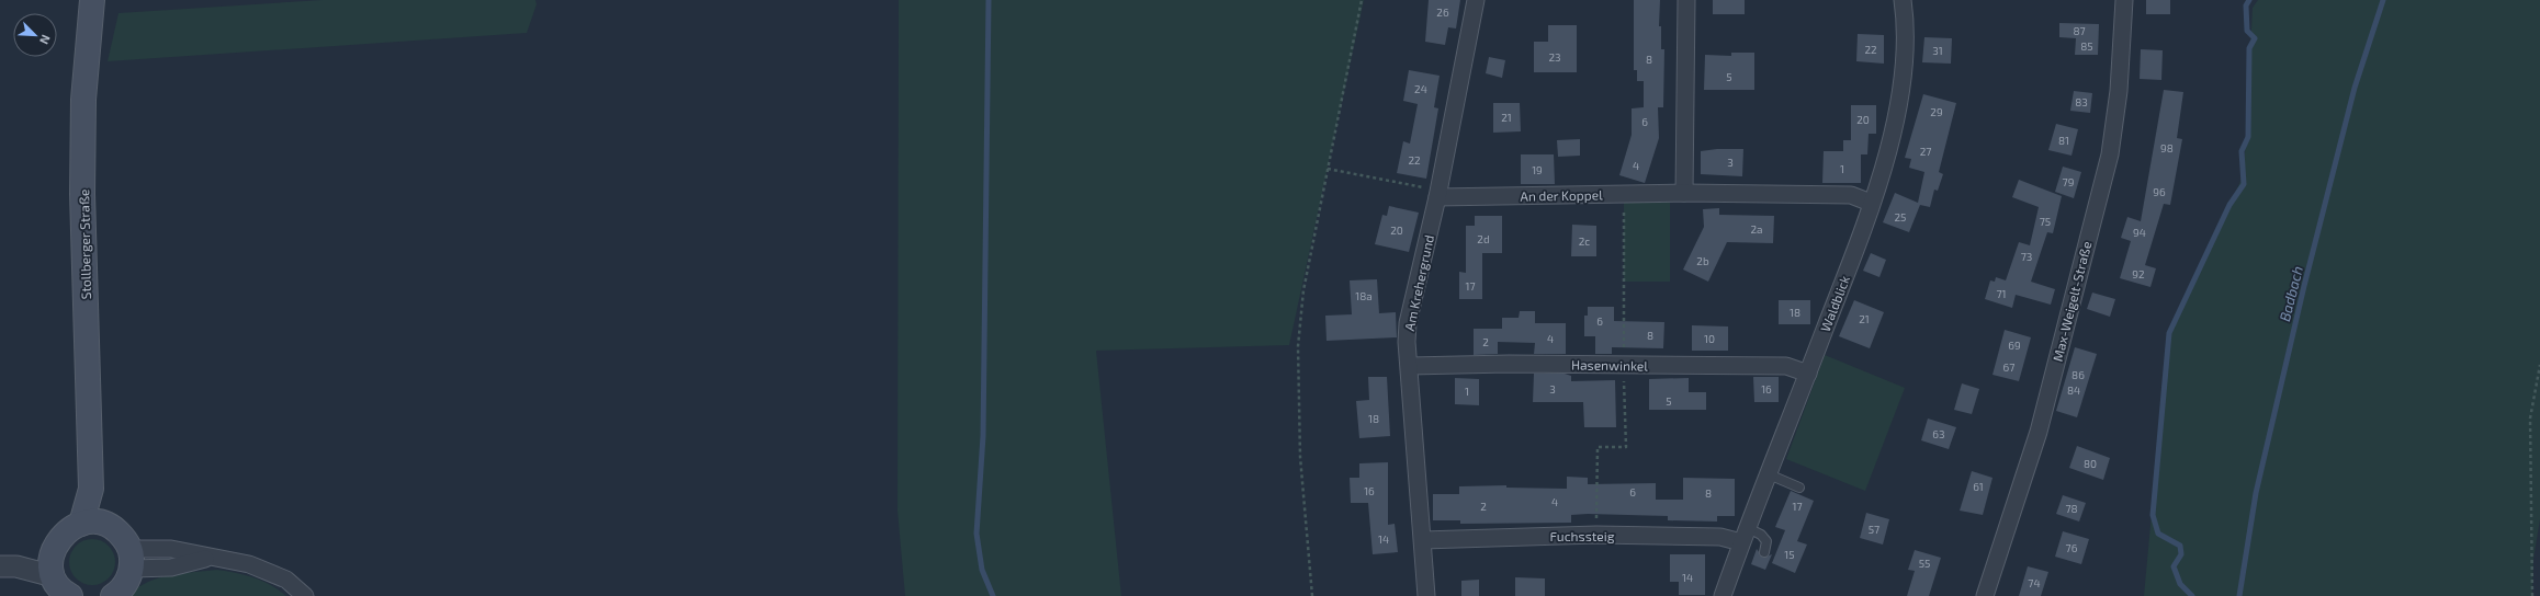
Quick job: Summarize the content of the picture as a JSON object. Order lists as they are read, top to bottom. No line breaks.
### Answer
{"streets":{"main road":["Stollberger Straße"],"street":["An der Koppel","Am Krehergrund","Max-Weigelt-Straße","Waldblick","Hasenwinkel","Fuchssteig"]},"crossings":[["An der Koppel","Am Krehergrund"],["An der Koppel","Waldblick"],["Am Krehergrund","Hasenwinkel"],["Am Krehergrund","Fuchssteig"],["Waldblick","Hasenwinkel"],["Waldblick","Fuchssteig"]],"water":["Badbach"],"house_numbers":["26","87","85","22","31","23","8","5","24","83","29","21","20","6","81","98","27","22","3","4","1","19","79","96","25","75","2a","20","94","2d","2c","73","2b","92","17","71","18a","18","21","6","8","4","10","2","69","67","86","3","16","84","1","5","18","63","80","61","16","6","8","4","2","17","78","57","14","76","15","55","14","74"],"north":"bottom right"}
